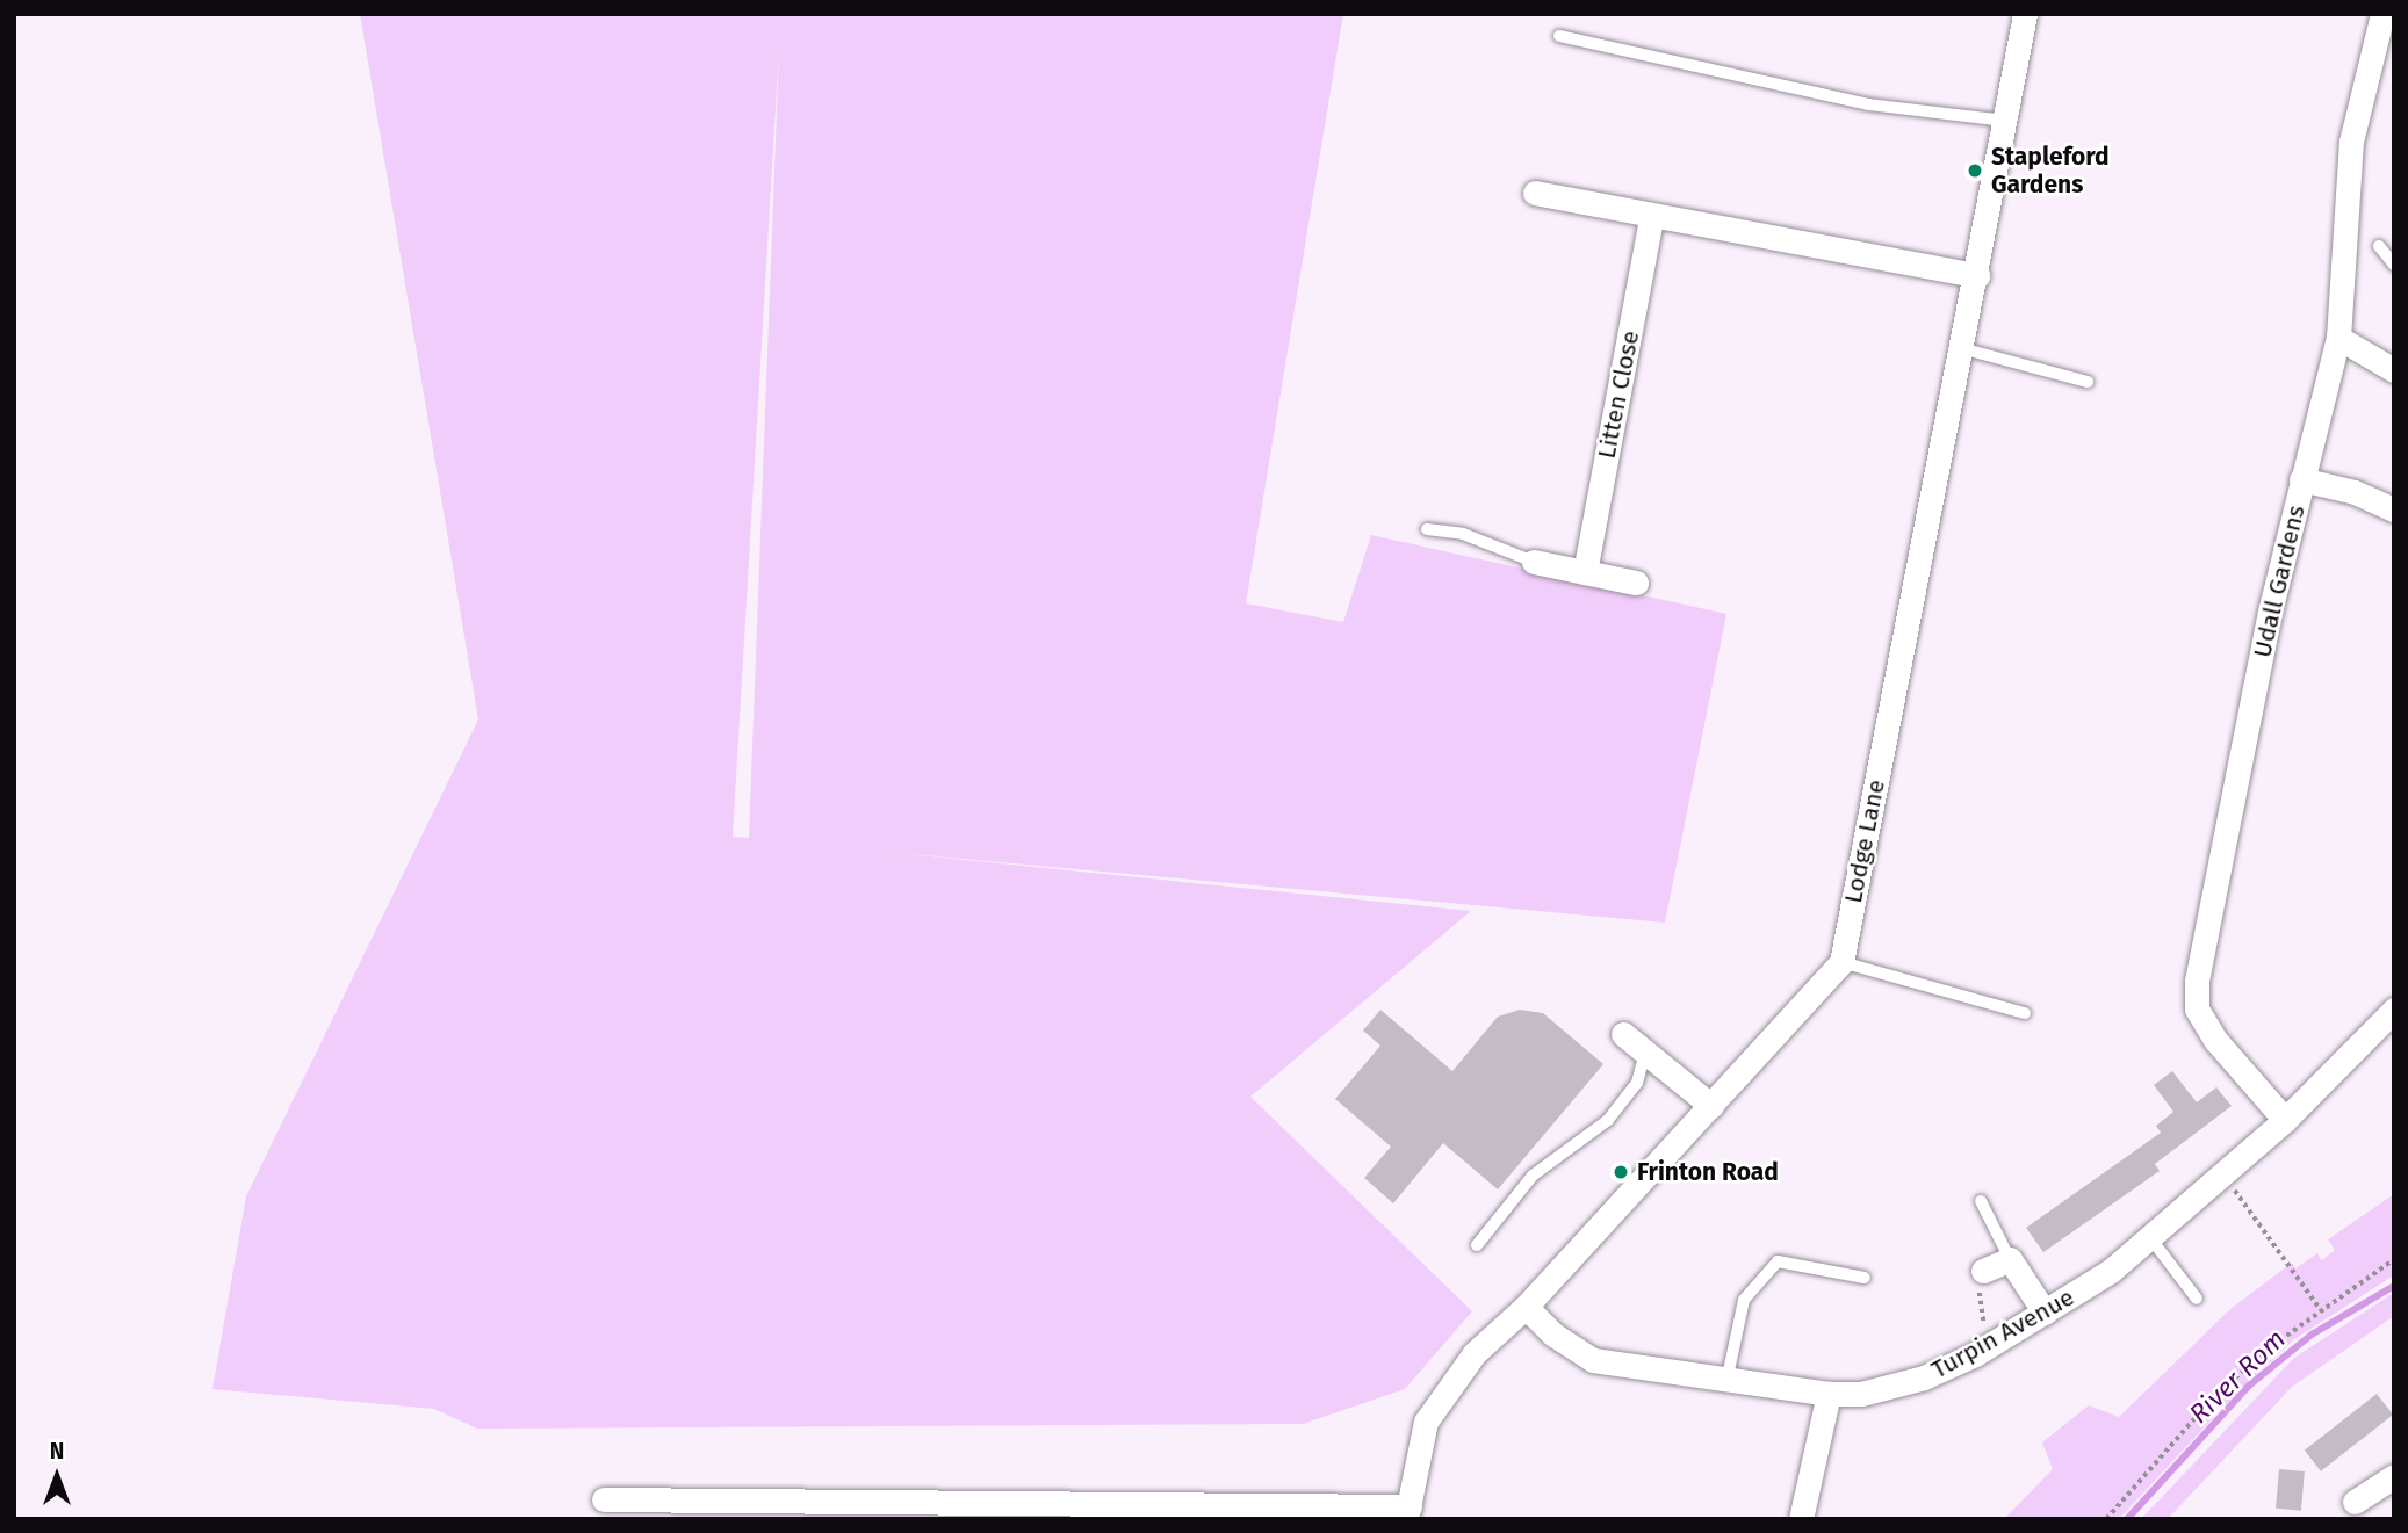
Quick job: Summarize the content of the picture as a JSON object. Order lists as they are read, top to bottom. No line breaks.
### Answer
{"streets":{"street":["Litten Close","Udall Gardens","Lodge Lane","Turpin Avenue"]},"crossings":[["Udall Gardens","Turpin Avenue"]],"water":["River Rom"],"places":["Stapleford Gardens","Frinton Road"],"north":"top"}
